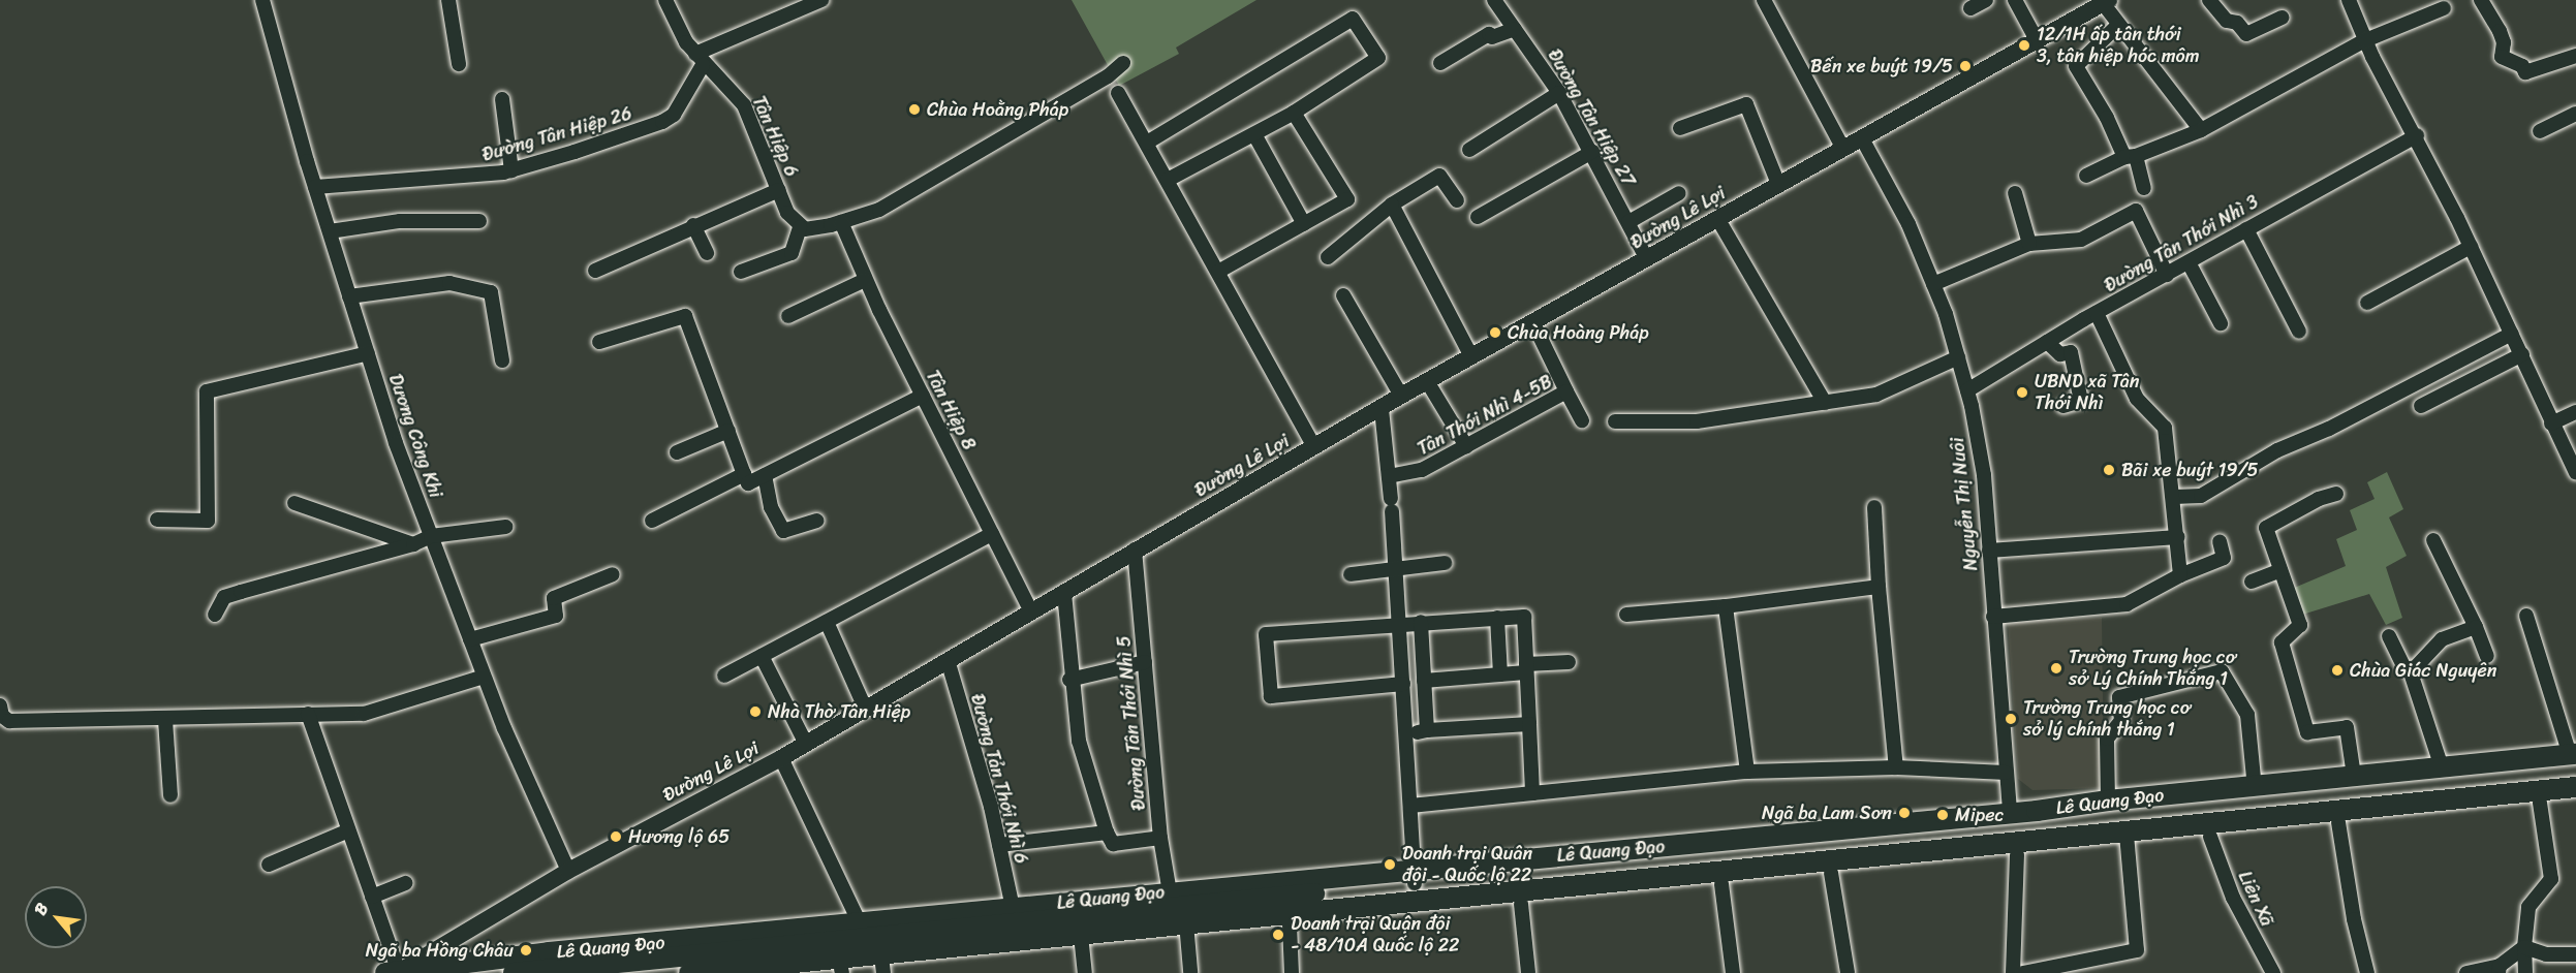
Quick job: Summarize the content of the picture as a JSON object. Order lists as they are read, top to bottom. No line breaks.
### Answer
{"streets":{"highway":["Lê Quang Đạo"],"main road":["Đường Lê Lợi"],"street":["Đường Tân Hiệp 27","Đường Tân Hiệp 26","Tân Hiệp 6","Đường Tân Thới Nhì 3","Tân Hiệp 8","Tân Thới Nhì 4-5B","Dương Công Khi","Nguyễn Thị Nuôi","Đường Tân Thới Nhì 5","Đường Tản Thới Nhì 6","Liên Xã"]},"crossings":[["Đường Tân Hiệp 27","Đường Lê Lợi"],["Đường Tân Hiệp 26","Tân Hiệp 6"],["Đường Tân Hiệp 26","Dương Công Khi"],["Đường Lê Lợi","Tân Hiệp 8"],["Đường Lê Lợi","Dương Công Khi"],["Đường Lê Lợi","Nguyễn Thị Nuôi"],["Đường Lê Lợi","Đường Tân Thới Nhì 5"],["Đường Lê Lợi","Đường Tản Thới Nhì 6"],["Đường Lê Lợi","Lê Quang Đạo"],["Đường Tân Thới Nhì 3","Nguyễn Thị Nuôi"],["Nguyễn Thị Nuôi","Lê Quang Đạo"],["Đường Tân Thới Nhì 5","Lê Quang Đạo"],["Đường Tản Thới Nhì 6","Lê Quang Đạo"],["Lê Quang Đạo","Liên Xã"]],"places":["12/1H ấp tân thới 3, tân hiệp hóc môm","Bến xe buýt 19/5","Chùa Hoằng Pháp","Chùa Hoàng Pháp","UBND xã Tân Thới Nhì","Bãi xe buýt 19/5","Trường Trung học cơ sở Lý Chính Thắng 1","Chùa Giác Nguyên","Nhà Thờ Tân Hiệp","Trường Trung học cơ sở lý chính thắng 1","Ngã ba Lam Sơn","Mipec","Hương lộ 65","Doanh trại Quân đội - Quốc lộ 22","Doanh trại Quận đội - 48/10A Quốc lộ 22","Ngã ba Hồng Châu"],"north":"top left"}
